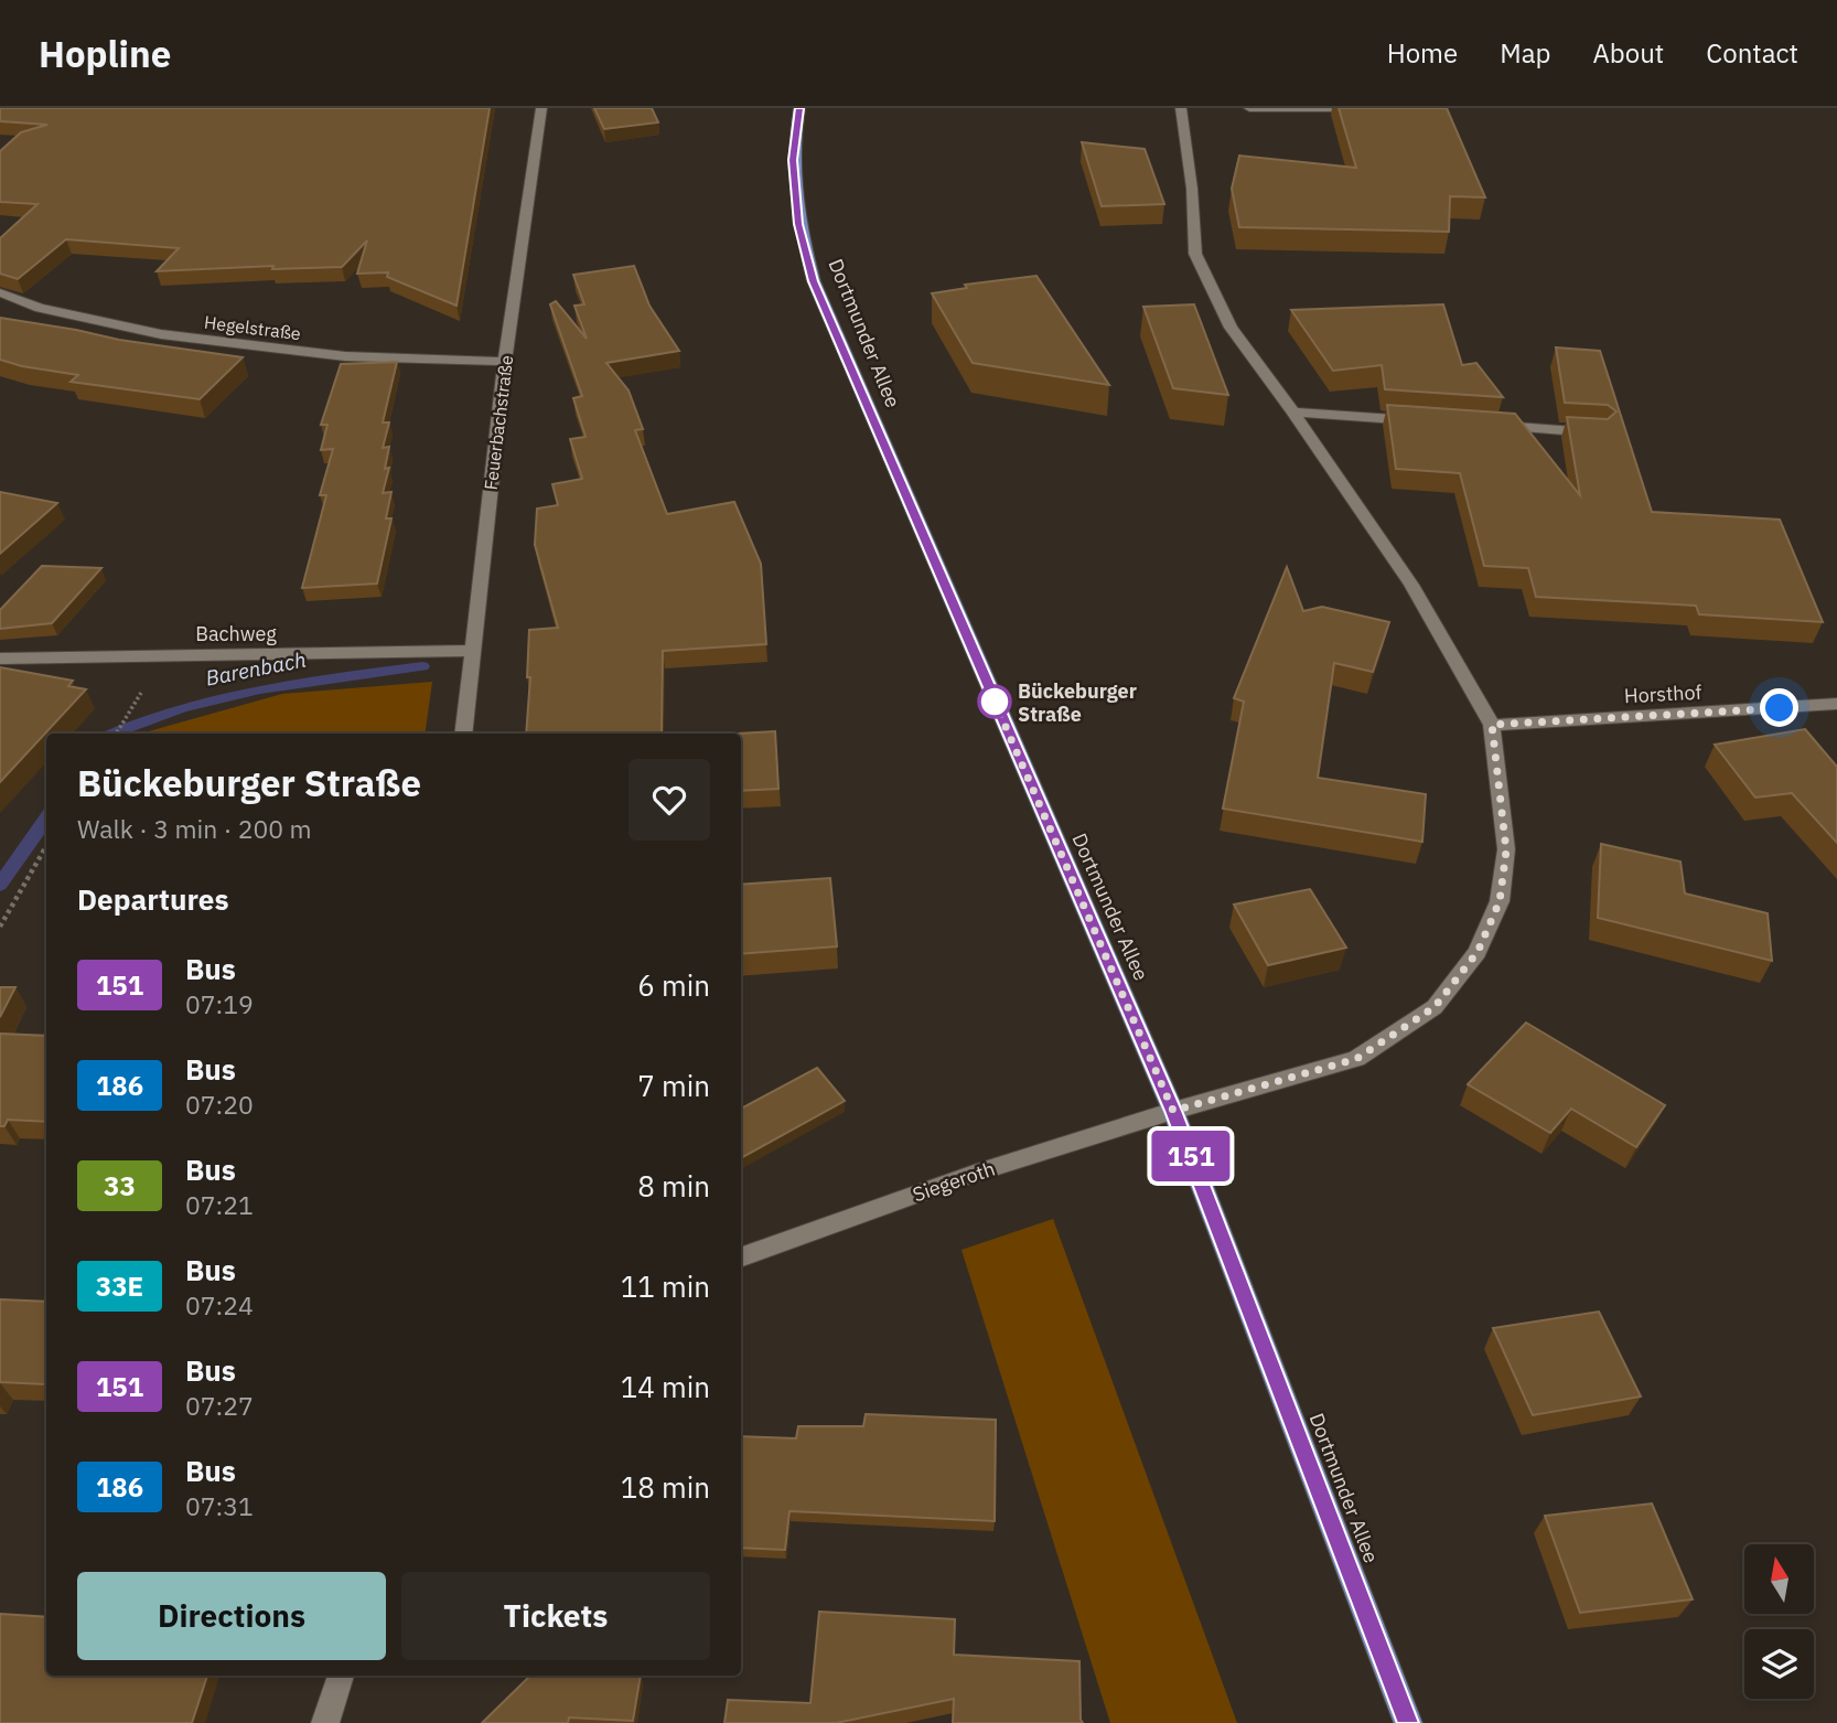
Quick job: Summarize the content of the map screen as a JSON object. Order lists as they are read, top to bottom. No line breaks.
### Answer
{"streets":{"main road":["Dortmunder Allee"],"street":["Hegelstraße","Feuerbachstraße","Bachweg","Horsthof","Siegeroth"]},"crossings":[["Hegelstraße","Feuerbachstraße"],["Dortmunder Allee","Siegeroth"],["Feuerbachstraße","Bachweg"]],"water":["Barenbach"],"places":["Bückeburger Straße"],"lines":["bus line 151"],"north":"top","page":{"header":"Hopline","nav":["Home","Map","About","Contact"],"on_map":"151","heading":[["Bückeburger Straße","Walk · 3 min · 200 m"],"Departures"],"list":[{"mark":"151","name":"Bus","note":"07:19","value":"6 min"},{"mark":"186","name":"Bus","note":"07:20","value":"7 min"},{"mark":"33","name":"Bus","note":"07:21","value":"8 min"},{"mark":"33E","name":"Bus","note":"07:24","value":"11 min"},{"mark":"151","name":"Bus","note":"07:27","value":"14 min"},{"mark":"186","name":"Bus","note":"07:31","value":"18 min"}],"buttons":["Directions","Tickets"]}}
